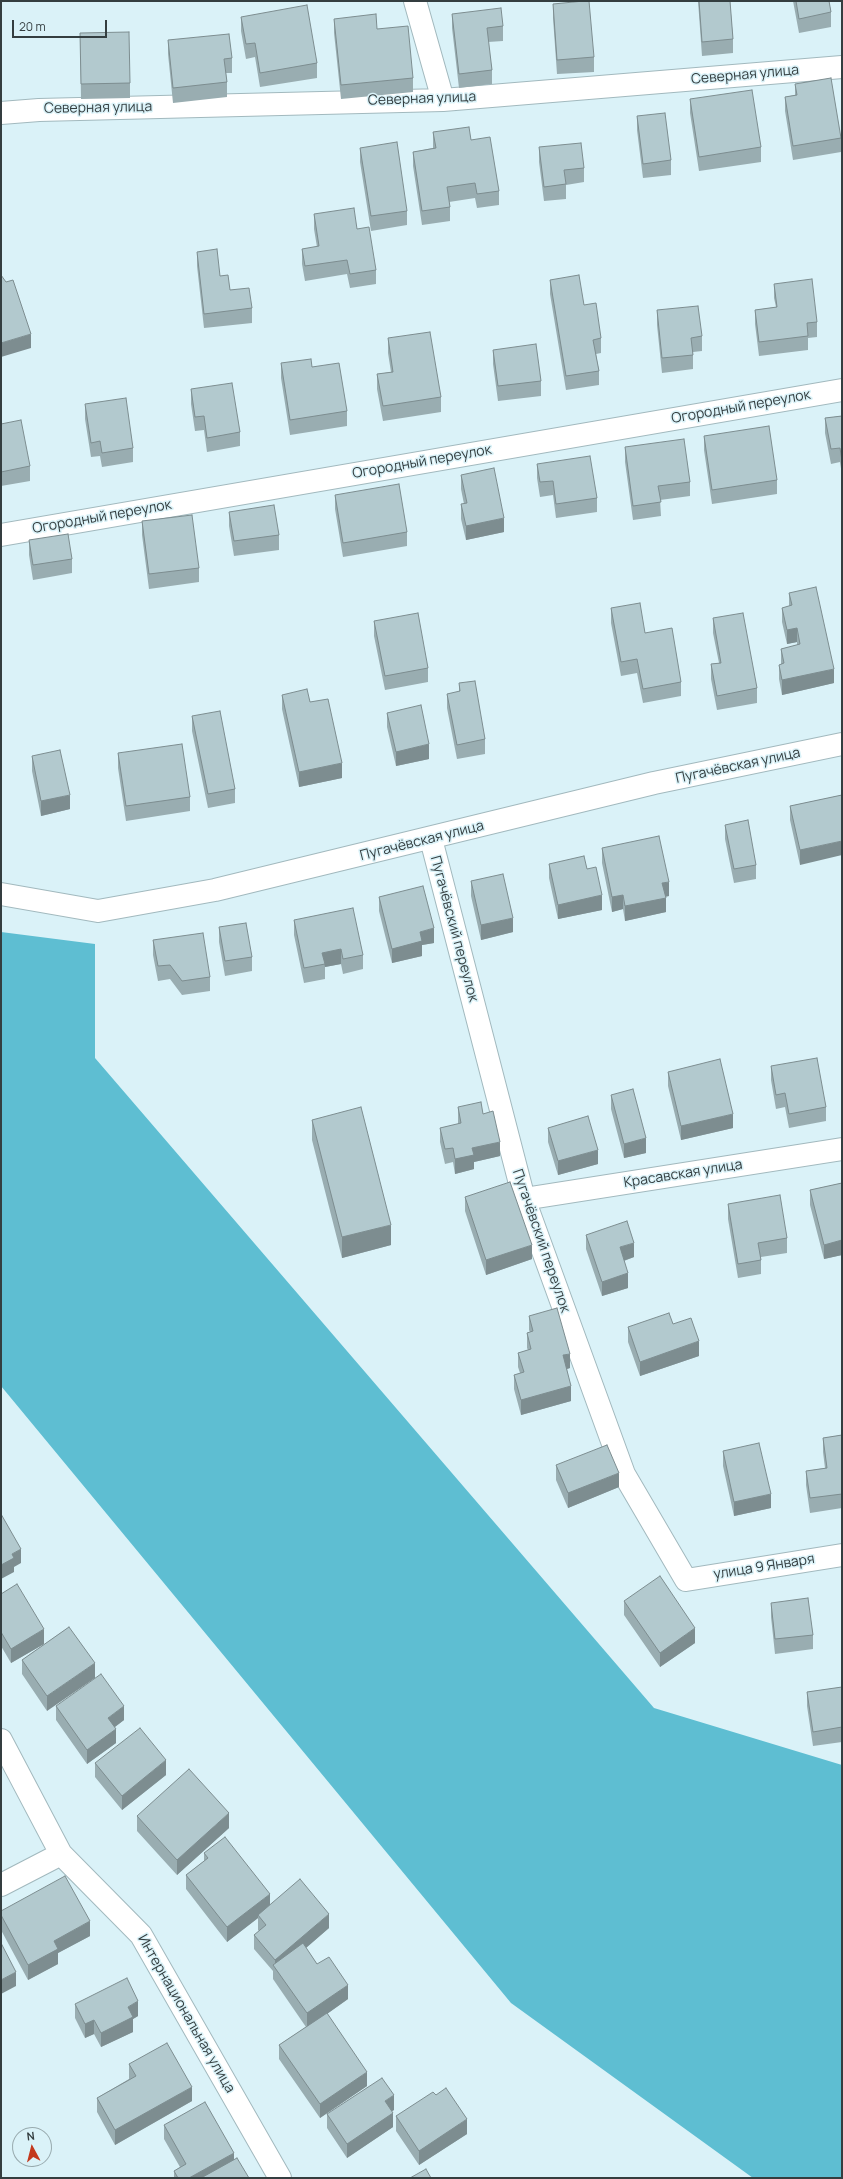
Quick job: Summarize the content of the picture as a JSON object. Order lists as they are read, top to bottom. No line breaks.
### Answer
{"streets":{"street":["Северная улица","Огородный переулок","Пугачёвская улица","Пугачёвский переулок","Красавская улица","улица 9 Января","Интернациональная улица"]},"crossings":[["Пугачёвская улица","Пугачёвский переулок"],["Пугачёвский переулок","Красавская улица"],["Пугачёвский переулок","улица 9 Января"]],"scale_bar":"20 m","north":"top"}
